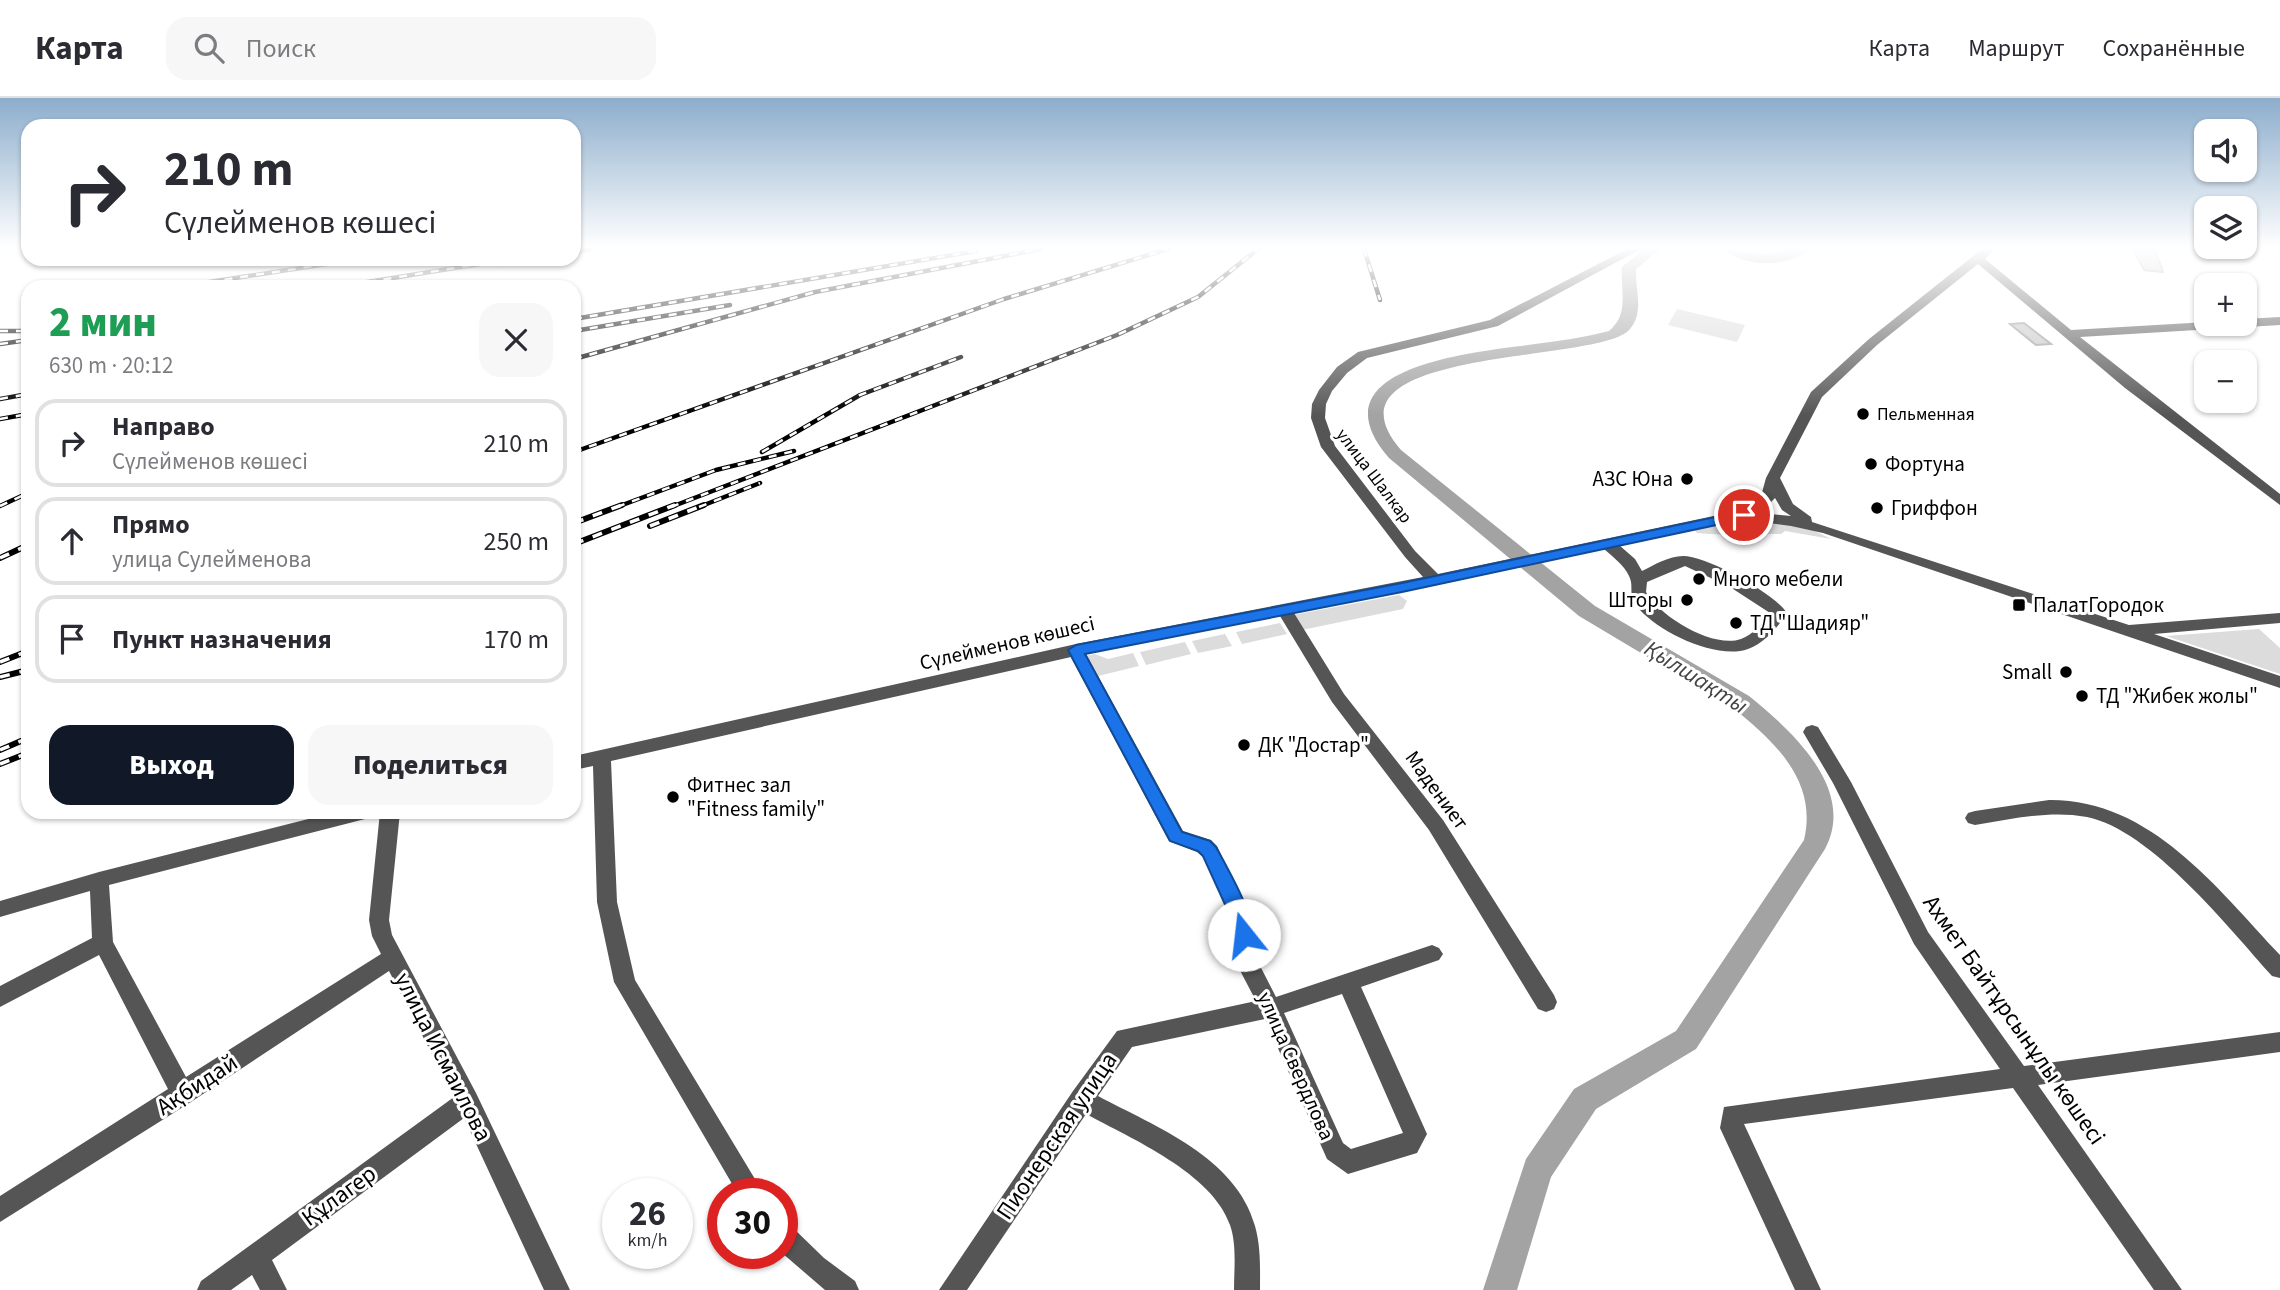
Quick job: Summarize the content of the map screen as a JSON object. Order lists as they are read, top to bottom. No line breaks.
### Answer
{"streets":{"street":["улица Шалкар","Сүлейменов көшесі","Мадениет","Ахмет Байтұрсынұлы көшесі","улица Исмаилова","улица Свердлова","Ақбидай","Пионерская улица","Құлагер"]},"crossings":[["улица Шалкар","Сүлейменов көшесі"],["Сүлейменов көшесі","Мадениет"],["Сүлейменов көшесі","улица Свердлова"],["улица Исмаилова","Ақбидай"],["улица Исмаилова","Құлагер"],["улица Свердлова","Пионерская улица"]],"water":["Қылшақты"],"places":{"other":["Пельменная","Фортуна","АЗС Юна","Гриффон","Много мебели","Шторы","ТД \"Шадияр\"","Small","ТД \"Жибек жолы\"","ДК \"Достар\"","Фитнес зал \"Fitness family\""],"transit":["ПалатГородок"]},"page":{"header":"Карта","search":"Поиск","nav":["Карта","Маршрут","Сохранённые"],"map_buttons":["+","−"],"turn":["210 m","Сүлейменов көшесі"],"heading":["2 мин","630 m · 20:12"],"list":[{"name":"Направо","note":"Сүлейменов көшесі","value":"210 m"},{"name":"Прямо","note":"улица Сулейменова","value":"250 m"},{"name":"Пункт назначения","value":"170 m"}],"buttons":["Выход","Поделиться"],"speed":"26 km/h","limit":"30"}}
